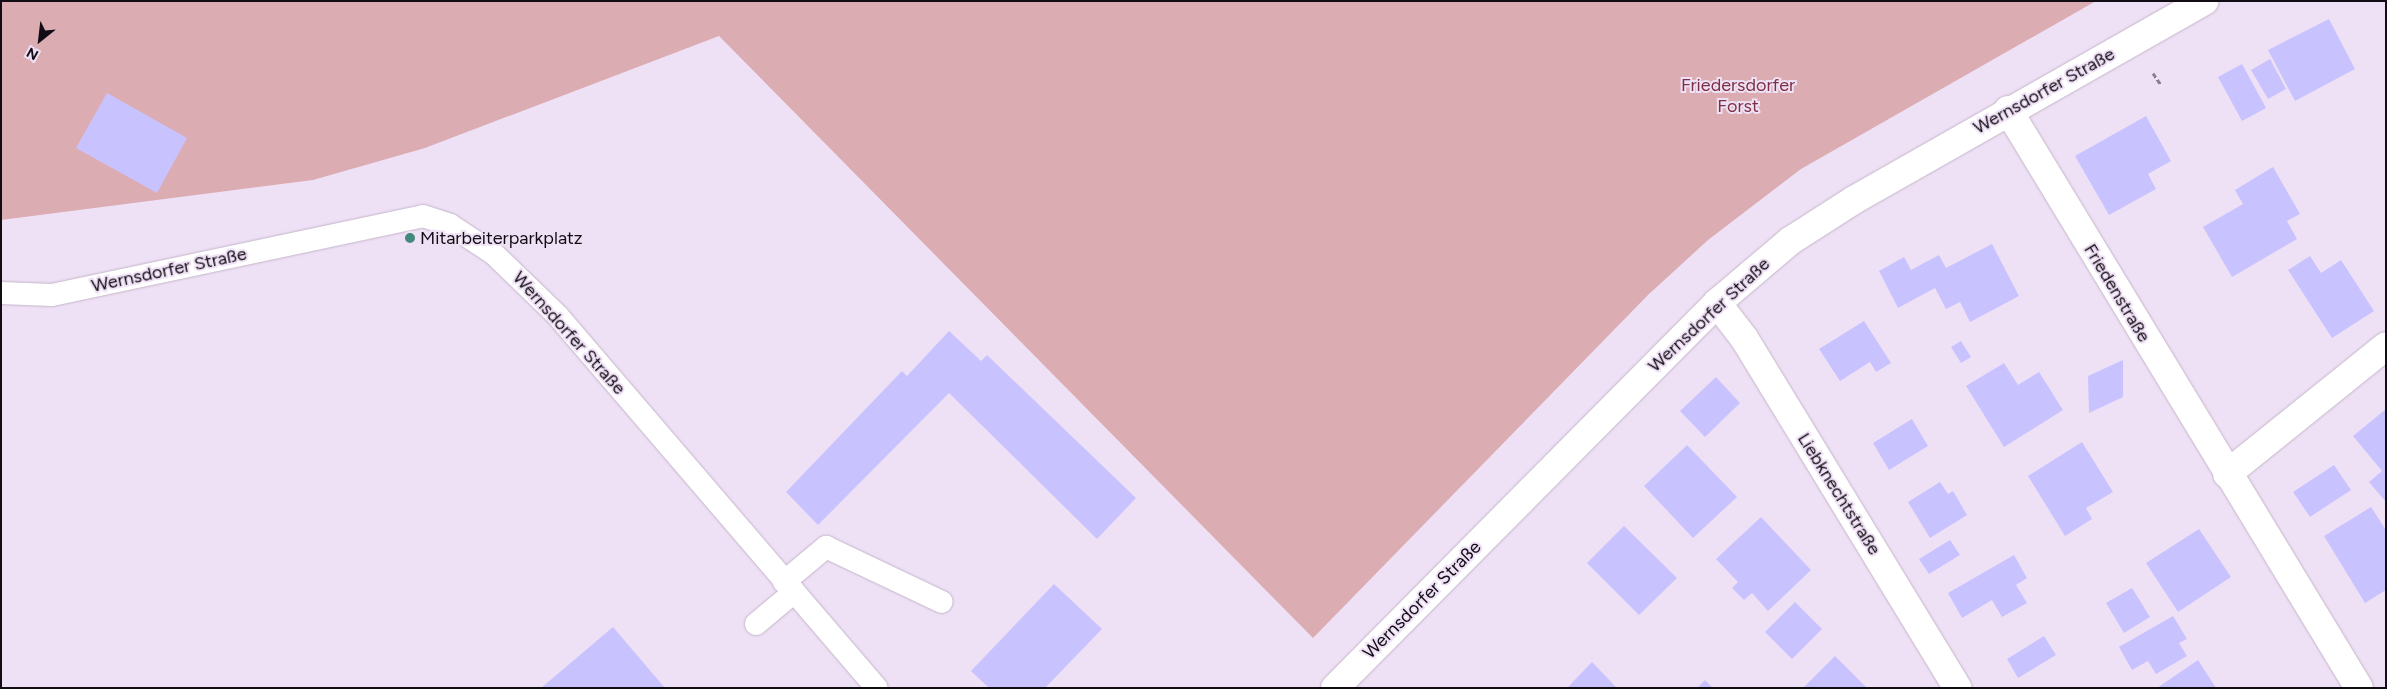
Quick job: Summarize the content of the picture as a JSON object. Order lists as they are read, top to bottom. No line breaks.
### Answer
{"streets":{"street":["Wernsdorfer Straße","Friedenstraße","Liebknechtstraße"]},"crossings":[["Wernsdorfer Straße","Friedenstraße"],["Wernsdorfer Straße","Liebknechtstraße"]],"parks":["Friedersdorfer Forst"],"places":["Mitarbeiterparkplatz"],"north":"bottom left"}
